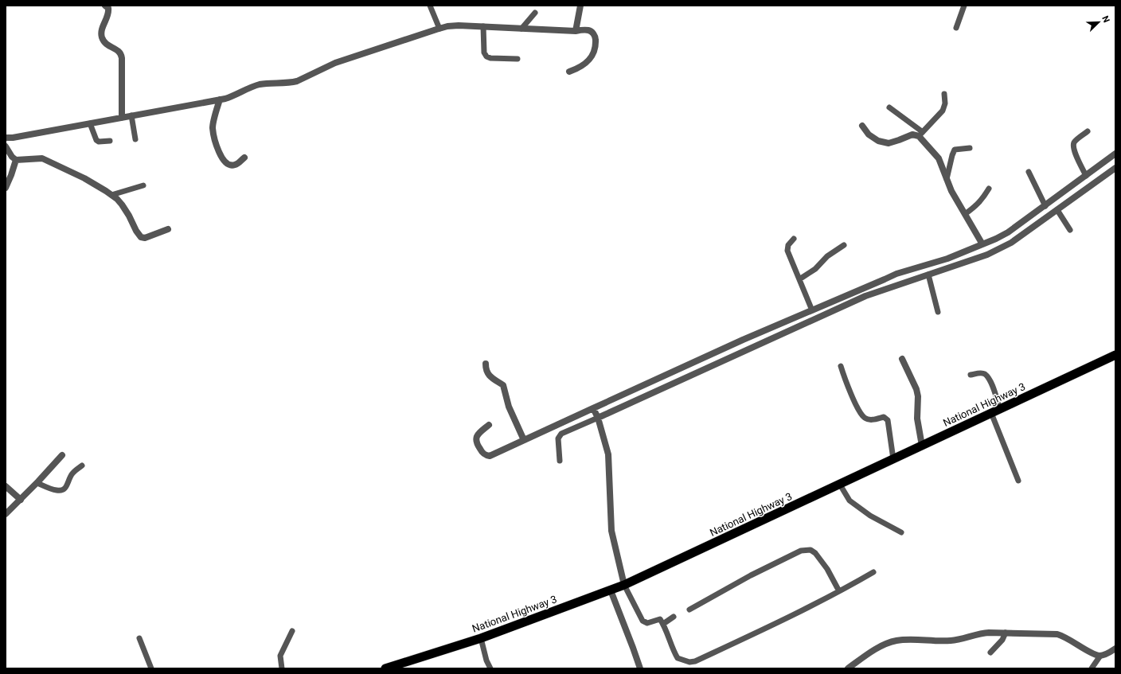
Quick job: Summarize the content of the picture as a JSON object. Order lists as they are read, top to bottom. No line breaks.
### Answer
{"streets":{"highway":["National Highway 3"]},"north":"top right"}
